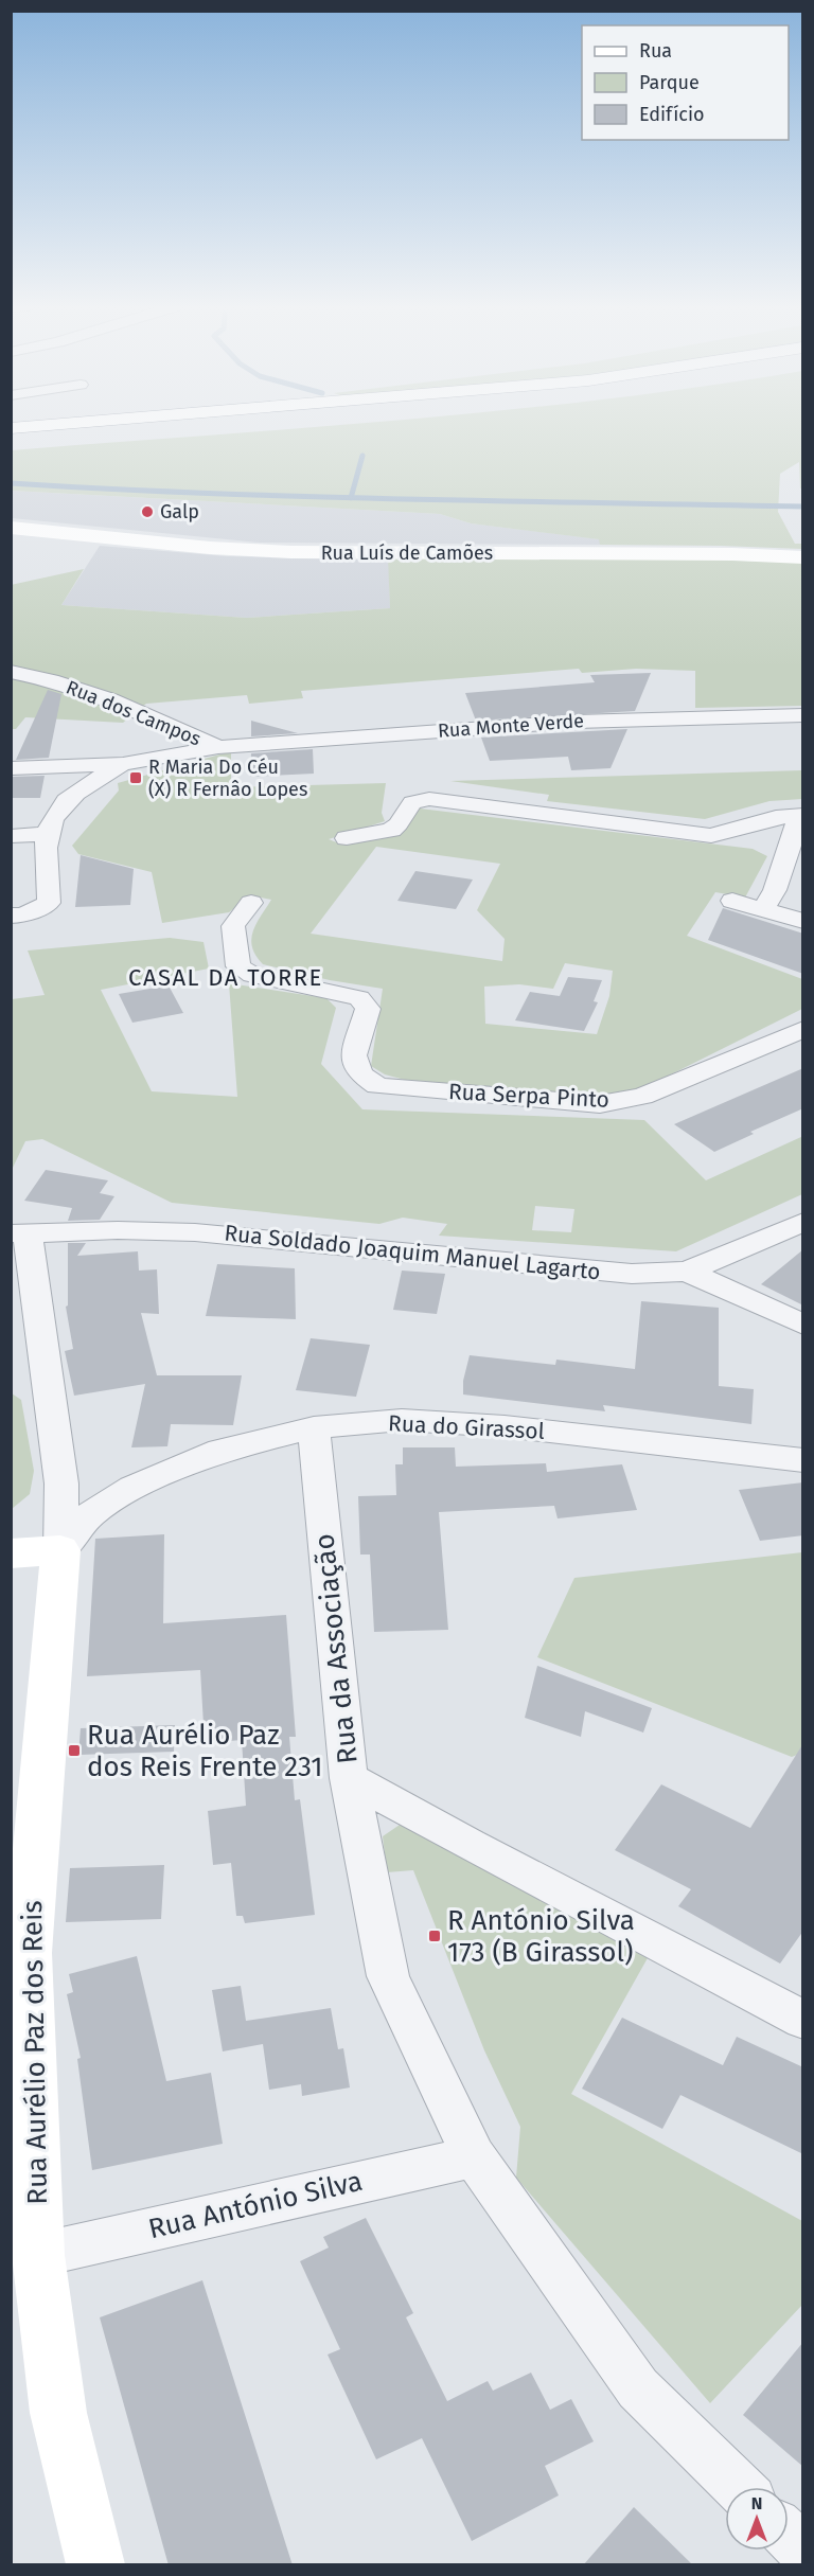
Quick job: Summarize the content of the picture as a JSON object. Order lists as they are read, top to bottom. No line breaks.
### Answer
{"streets":{"main road":["Rua Luís de Camões","Rua Aurélio Paz dos Reis"],"street":["Rua dos Campos","Rua Monte Verde","Rua Serpa Pinto","Rua Soldado Joaquim Manuel Lagarto","Rua do Girassol","Rua da Associação","Rua António Silva"]},"crossings":[["Rua dos Campos","Rua Monte Verde"],["Rua Soldado Joaquim Manuel Lagarto","Rua Aurélio Paz dos Reis"],["Rua do Girassol","Rua da Associação"],["Rua do Girassol","Rua Aurélio Paz dos Reis"],["Rua Aurélio Paz dos Reis","Rua António Silva"]],"districts":["CASAL DA TORRE"],"places":{"other":["Galp"],"transit":["R Maria Do Céu (X) R Fernâo Lopes","Rua Aurélio Paz dos Reis Frente 231","R António Silva 173 (B Girassol)"]},"legend":["Rua","Parque","Edifício"],"north":"top"}
